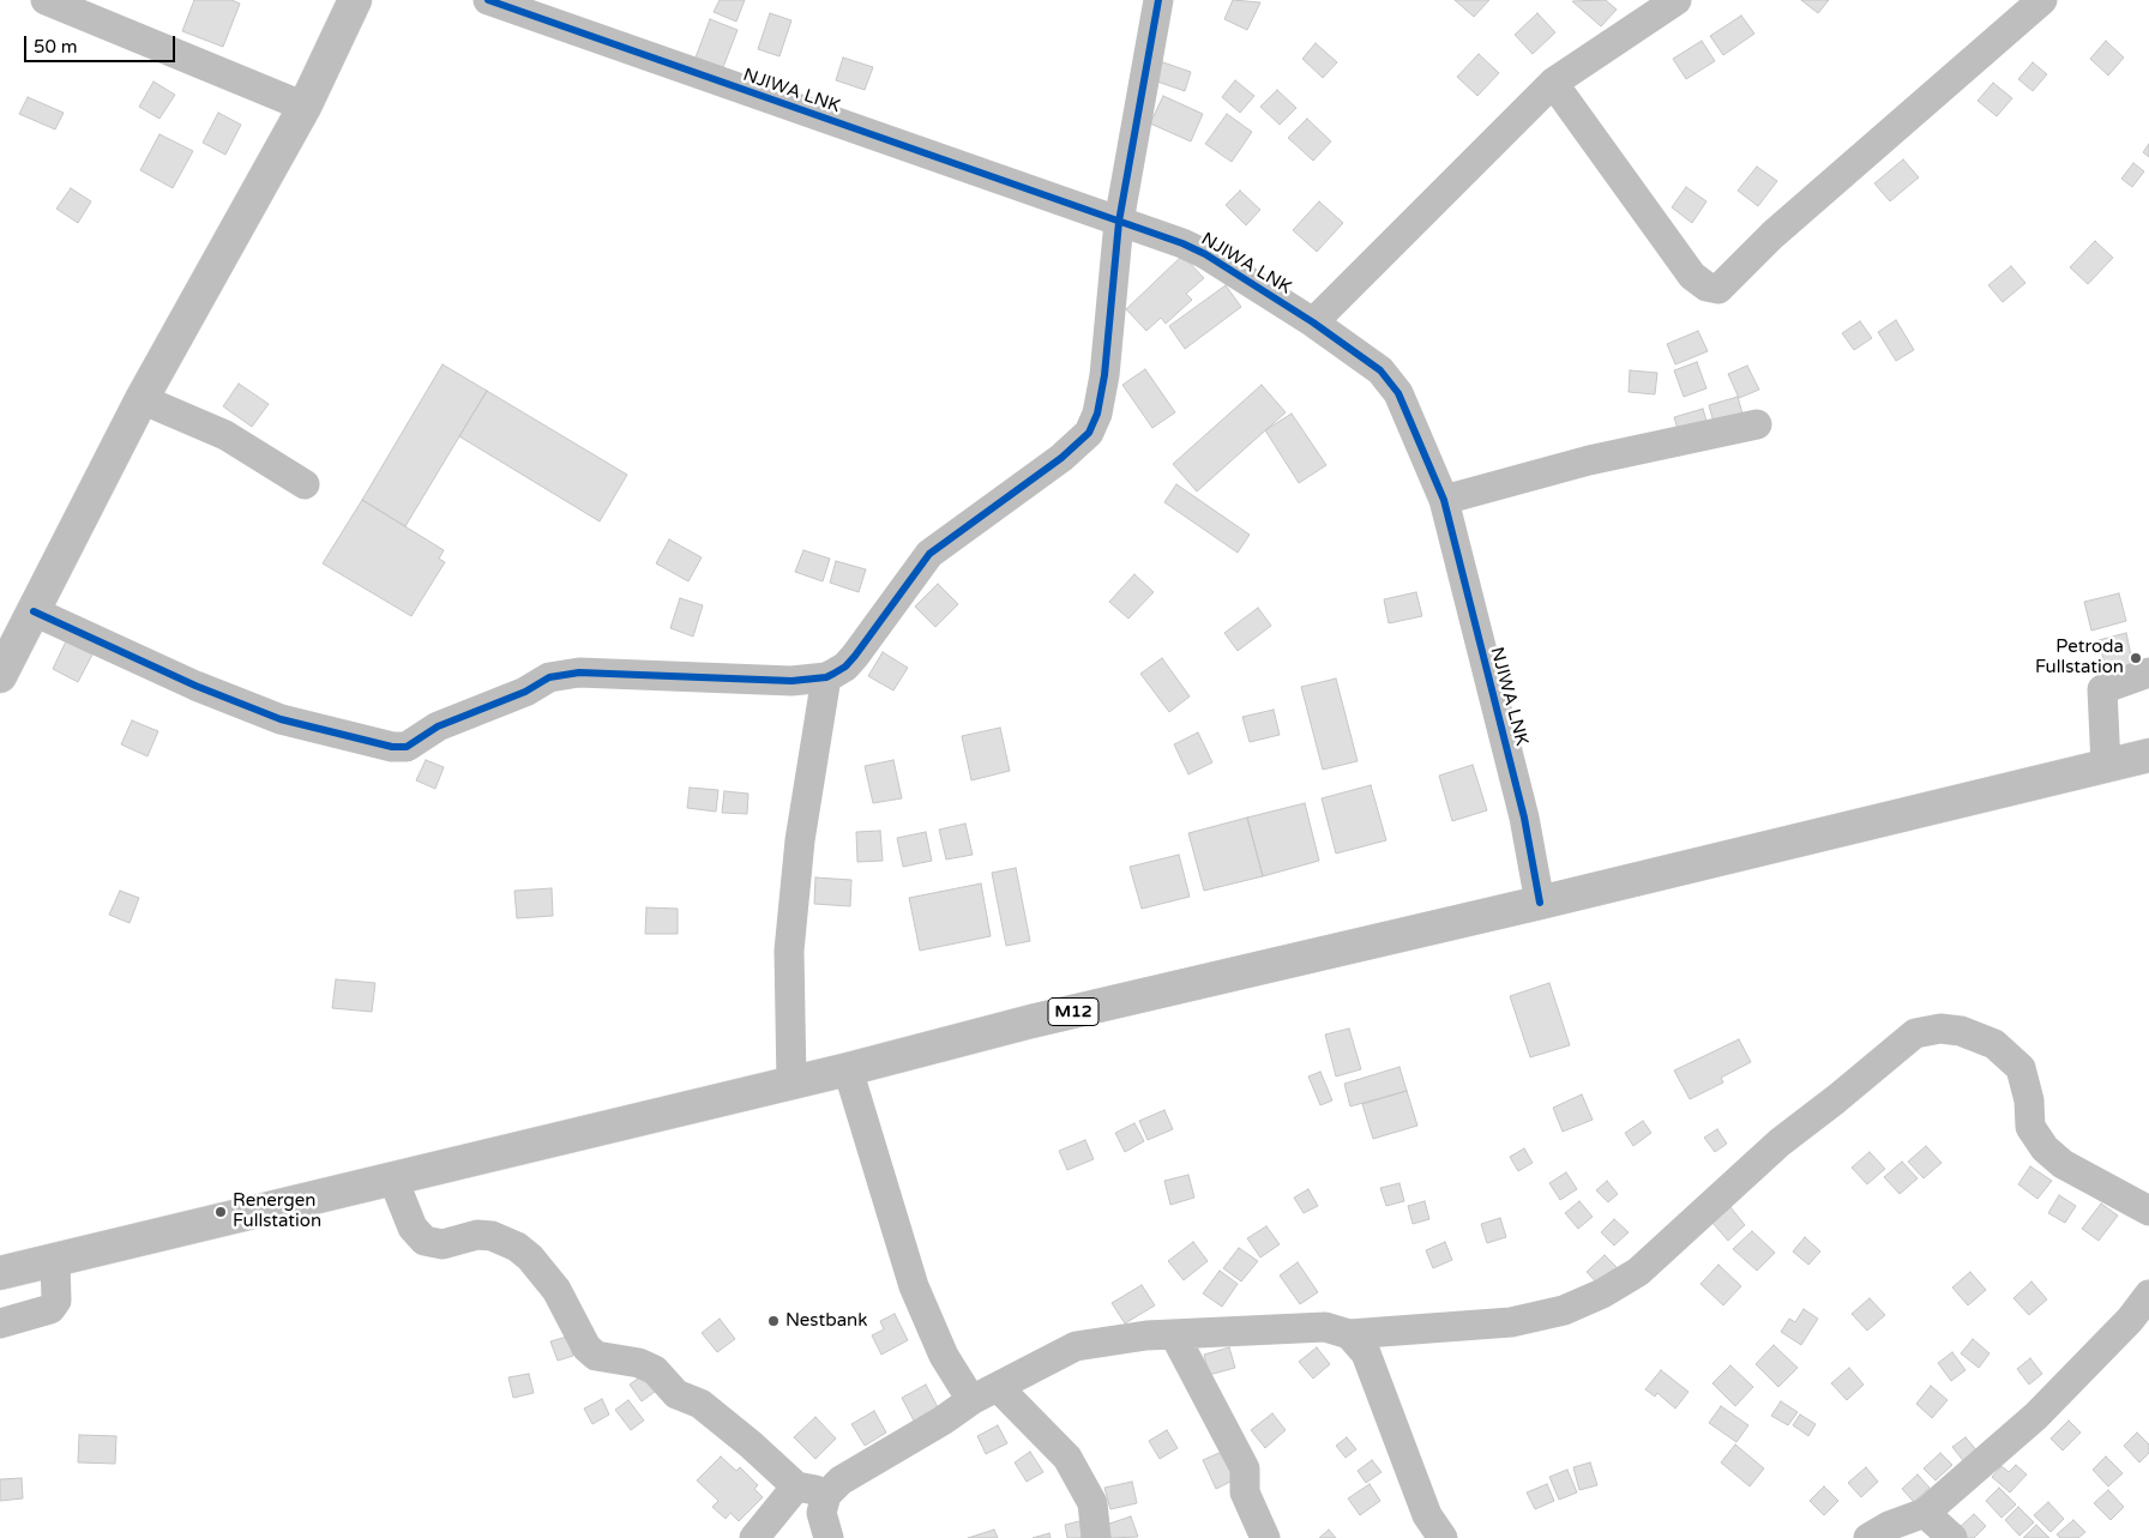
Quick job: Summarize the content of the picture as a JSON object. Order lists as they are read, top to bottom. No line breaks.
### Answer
{"streets":{"main road":["M12"],"street":["NJIWA LNK"]},"crossings":[["NJIWA LNK","M12"]],"places":["Petroda Fullstation","Renergen Fullstation","Nestbank"],"scale_bar":"50 m"}
